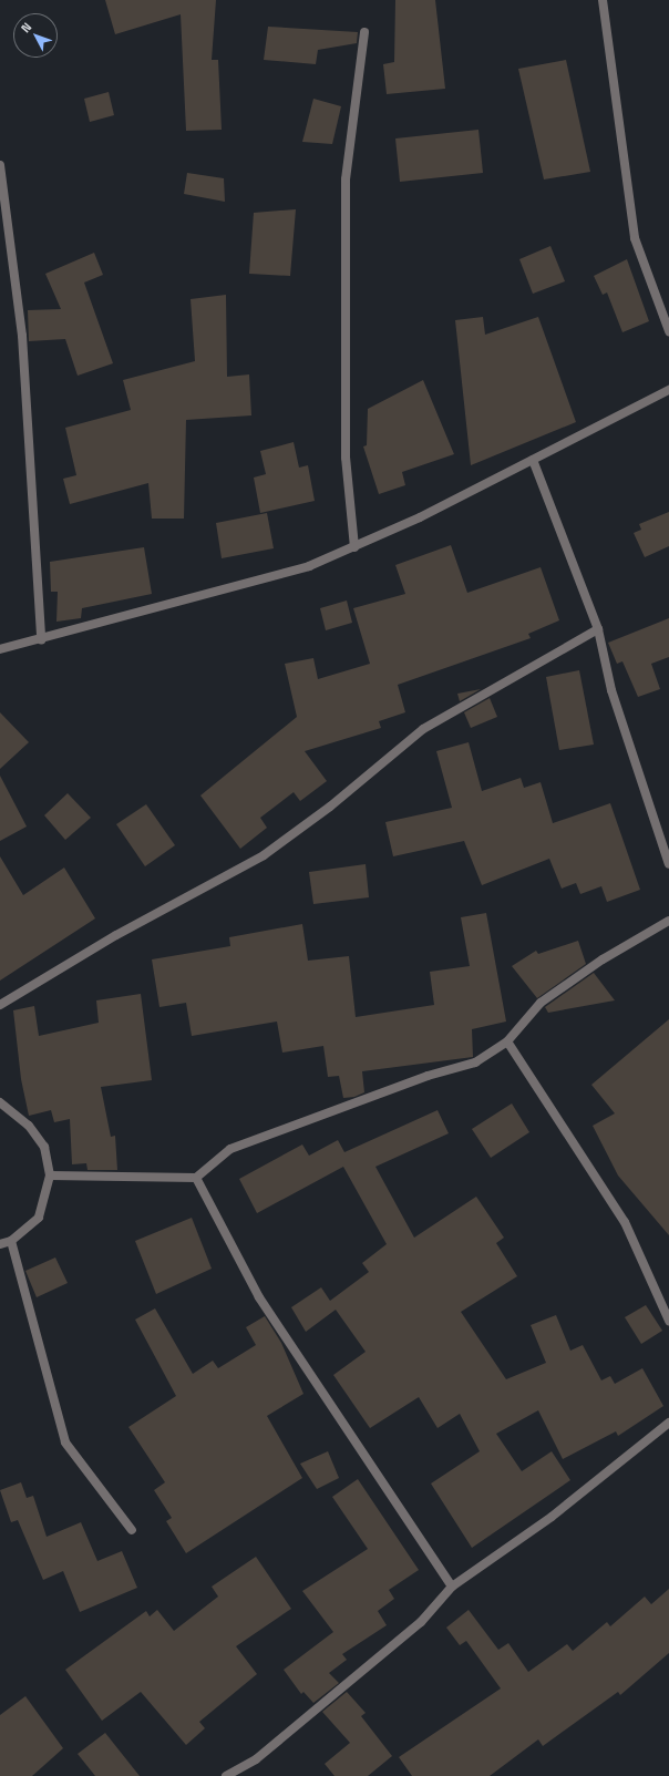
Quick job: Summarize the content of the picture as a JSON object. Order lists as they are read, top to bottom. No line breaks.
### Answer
{"north":"top left"}
